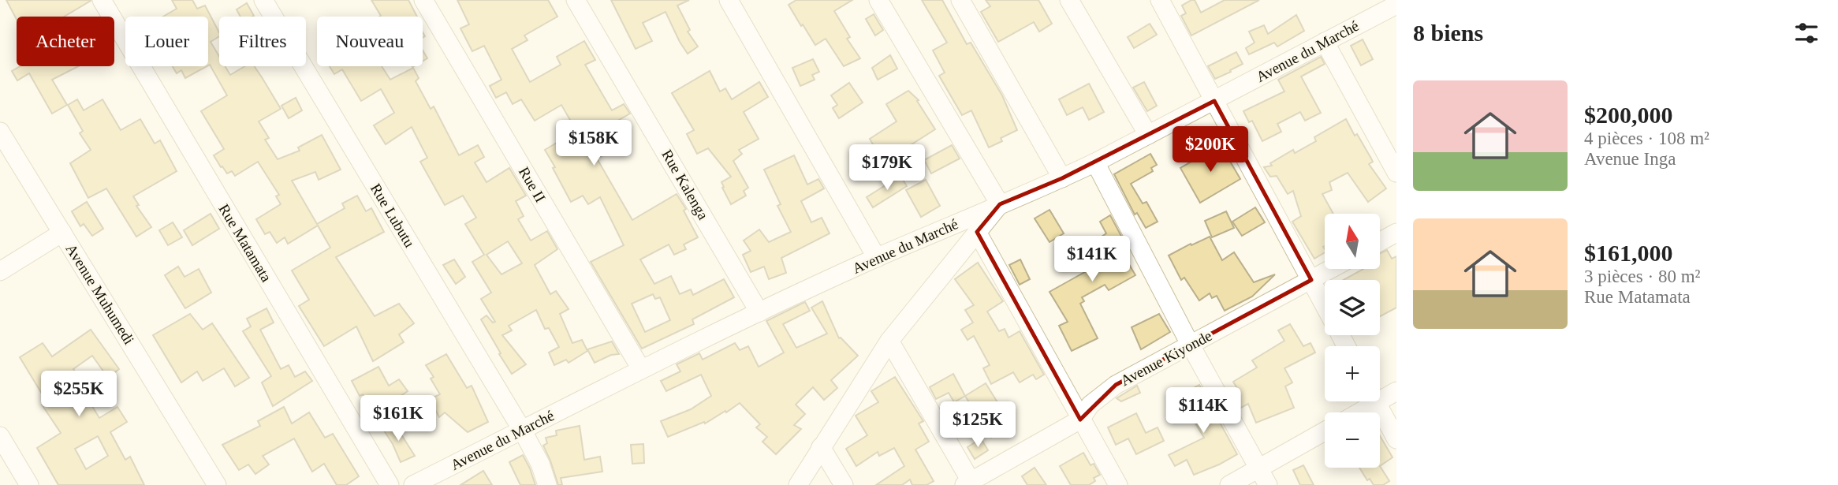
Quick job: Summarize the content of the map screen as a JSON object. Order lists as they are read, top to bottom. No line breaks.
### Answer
{"streets":{"street":["Avenue du Marché","Rue II","Rue Kalenga","Rue Lubutu","Rue Matamata","Avenue Muhumedi","Avenue Kiyonde"]},"crossings":[["Avenue du Marché","Rue II"],["Avenue du Marché","Rue Kalenga"],["Avenue du Marché","Rue Lubutu"]],"north":"top","page":{"heading":"8 biens","chip":["Acheter","Louer","Filtres","Nouveau"],"list":[{"name":"$200,000","note":"4 pièces · 108 m² · Avenue Inga"},{"name":"$161,000","note":"3 pièces · 80 m² · Rue Matamata"}],"price":["$158K","$200K","$179K","$141K","$255K","$114K","$161K","$125K"],"map_buttons":["+","−"]}}
